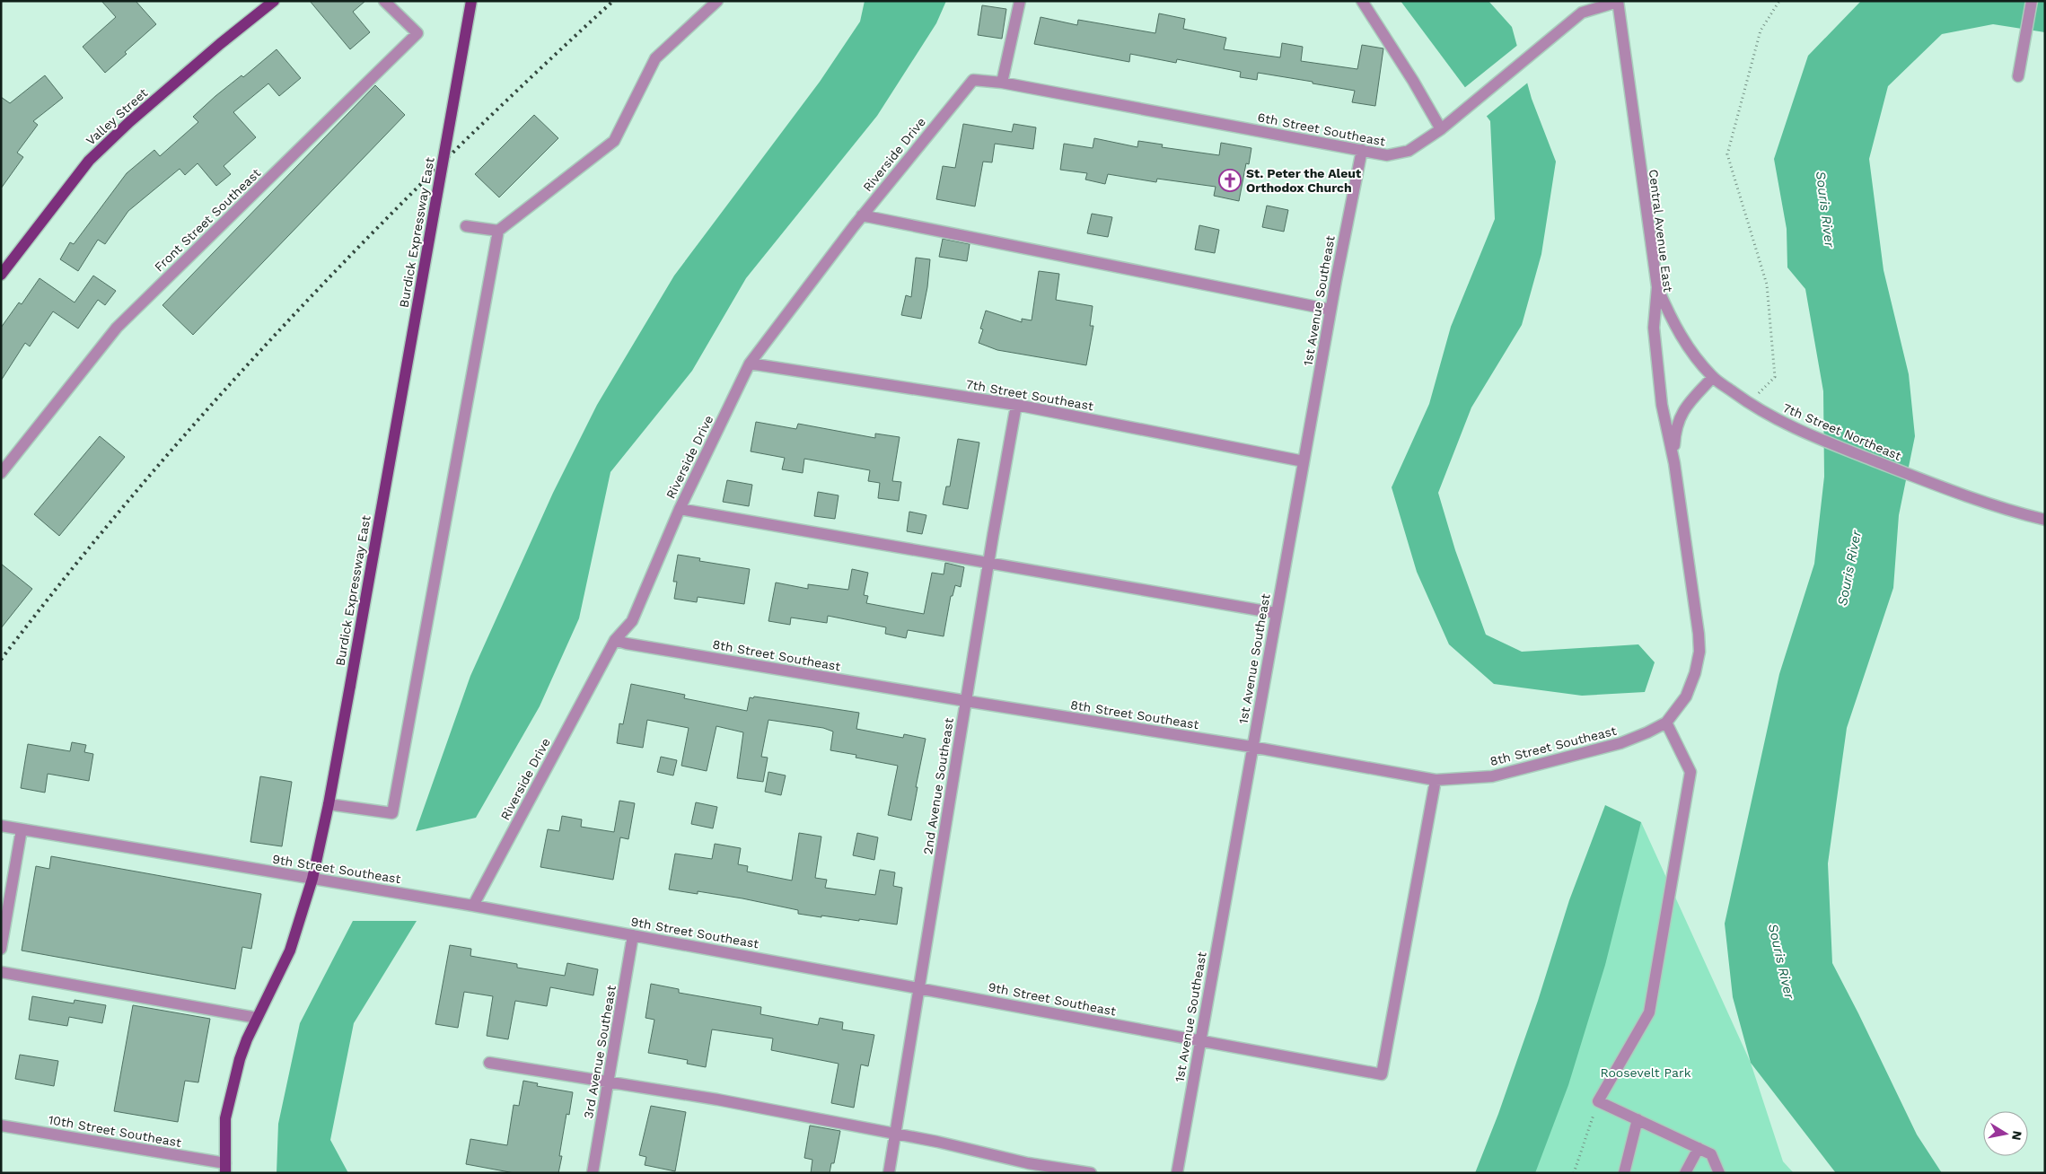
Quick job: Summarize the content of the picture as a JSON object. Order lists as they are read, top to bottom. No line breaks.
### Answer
{"streets":{"main road":["Valley Street","Burdick Expressway East"],"street":["6th Street Southeast","Riverside Drive","Front Street Southeast","Central Avenue East","1st Avenue Southeast","7th Street Southeast","7th Street Northeast","8th Street Southeast","2nd Avenue Southeast","9th Street Southeast","3rd Avenue Southeast","10th Street Southeast"]},"crossings":[["6th Street Southeast","Riverside Drive"],["6th Street Southeast","Central Avenue East"],["6th Street Southeast","1st Avenue Southeast"],["Riverside Drive","7th Street Southeast"],["Riverside Drive","8th Street Southeast"],["Riverside Drive","9th Street Southeast"],["Central Avenue East","7th Street Northeast"],["Central Avenue East","8th Street Southeast"],["Burdick Expressway East","9th Street Southeast"],["Burdick Expressway East","10th Street Southeast"],["1st Avenue Southeast","7th Street Southeast"],["1st Avenue Southeast","8th Street Southeast"],["1st Avenue Southeast","9th Street Southeast"],["7th Street Southeast","2nd Avenue Southeast"],["8th Street Southeast","2nd Avenue Southeast"],["8th Street Southeast","9th Street Southeast"],["2nd Avenue Southeast","9th Street Southeast"],["9th Street Southeast","3rd Avenue Southeast"]],"water":["Souris River"],"parks":["Roosevelt Park"],"places":{"church":["St. Peter the Aleut Orthodox Church"]},"north":"right"}
